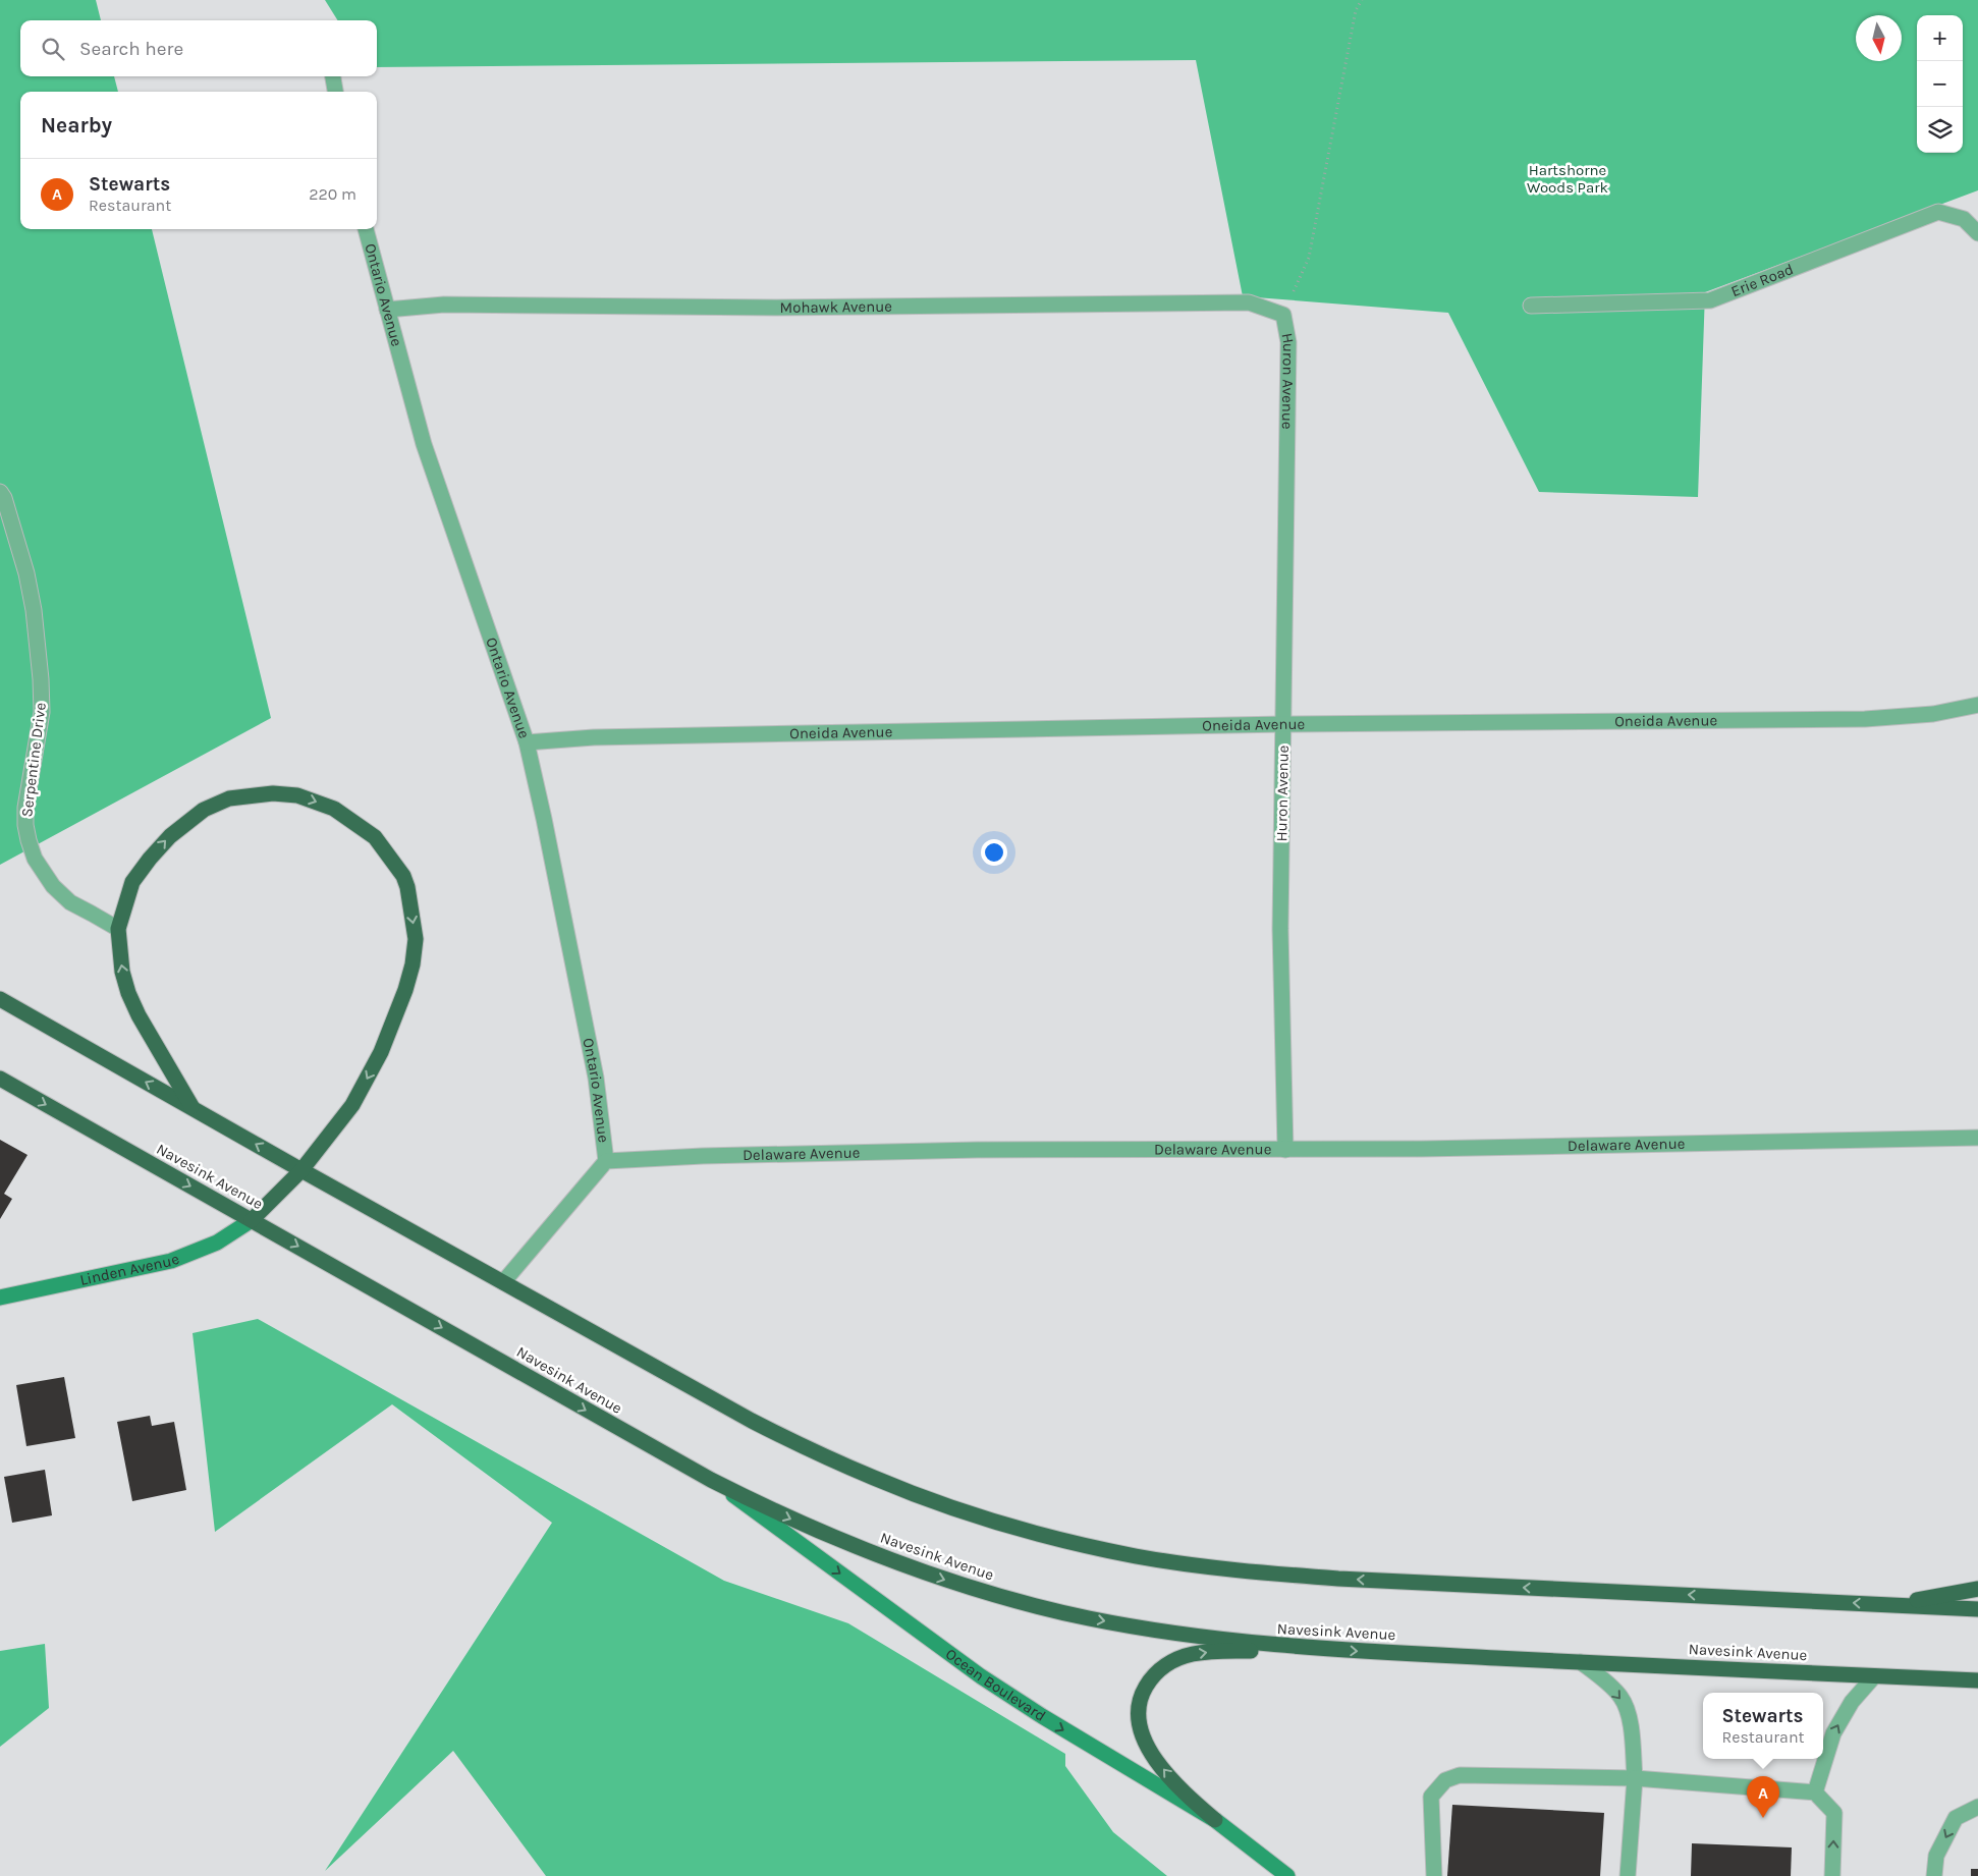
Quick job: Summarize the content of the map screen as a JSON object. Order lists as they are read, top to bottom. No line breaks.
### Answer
{"streets":{"highway":["Navesink Avenue"],"street":["Erie Road","Ontario Avenue","Mohawk Avenue","Huron Avenue","Oneida Avenue","Serpentine Drive","Delaware Avenue","Linden Avenue","Ocean Boulevard"]},"crossings":[["Ontario Avenue","Mohawk Avenue"],["Ontario Avenue","Oneida Avenue"],["Ontario Avenue","Delaware Avenue"],["Mohawk Avenue","Huron Avenue"],["Huron Avenue","Oneida Avenue"],["Huron Avenue","Delaware Avenue"],["Navesink Avenue","Linden Avenue"],["Navesink Avenue","Ocean Boulevard"]],"one_way":["Ocean Boulevard"],"parks":["Hartshorne Woods Park"],"north":"bottom","page":{"map_buttons":["+","−"],"search":"Search here","heading":"Nearby","list":[{"mark":"A","name":"Stewarts","note":"Restaurant","value":"220 m"}],"popup":["Stewarts","Restaurant"],"pins":"A"}}
